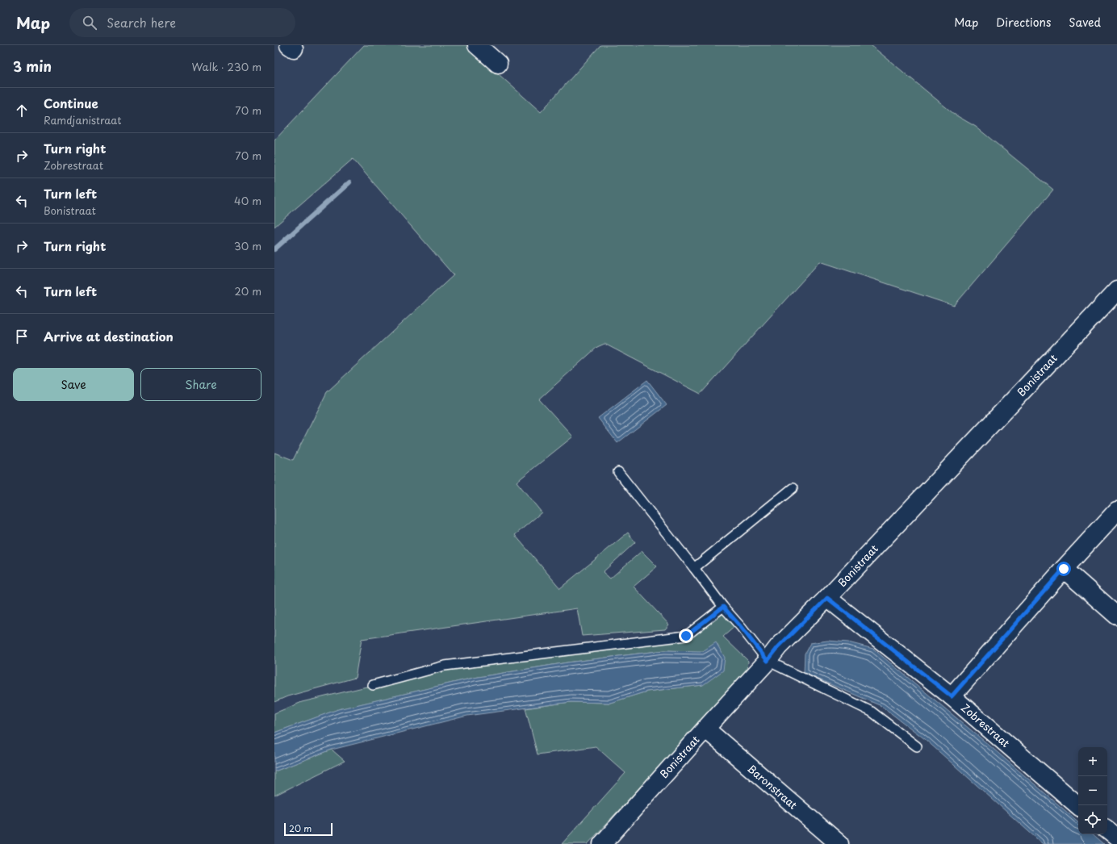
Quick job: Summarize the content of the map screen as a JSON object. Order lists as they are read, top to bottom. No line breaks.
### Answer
{"streets":{"street":["Bonistraat","Zobrestraat","Baronstraat"]},"crossings":[["Bonistraat","Zobrestraat"],["Bonistraat","Baronstraat"]],"scale_bar":"20 m","page":{"header":"Map","search":"Search here","nav":["Map","Directions","Saved"],"heading":["3 min","Walk · 230 m"],"list":[["Continue","Ramdjanistraat","70 m"],["Turn right","Zobrestraat","70 m"],["Turn left","Bonistraat","40 m"],["Turn right","30 m"],["Turn left","20 m"],"Arrive at destination"],"buttons":["Save","Share"],"map_buttons":["+","−"],"scale":"20 m"}}
